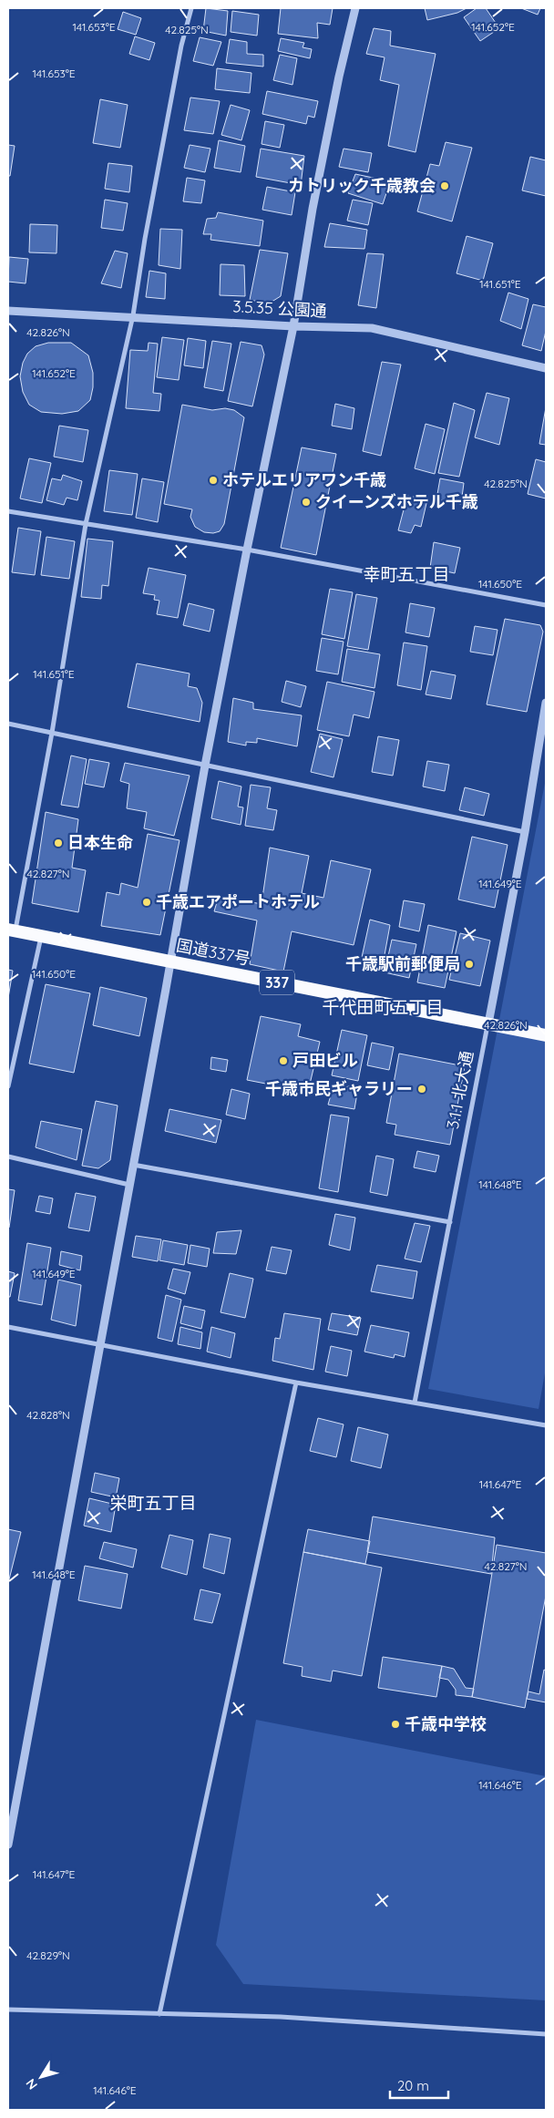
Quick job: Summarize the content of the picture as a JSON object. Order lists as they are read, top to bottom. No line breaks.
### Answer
{"streets":{"highway":["国道337号","337"],"street":["3.5.35 公園通","3.1.1 北大通"]},"crossings":[["国道337号","3.1.1 北大通"]],"districts":["幸町五丁目","千代田町五丁目","栄町五丁目"],"places":["カトリック千歳教会","ホテルエリアワン千歳","クイーンズホテル千歳","日本生命","千歳エアポートホテル","千歳駅前郵便局","戸田ビル","千歳市民ギャラリー","千歳中学校"],"scale_bar":"20 m","north":"bottom left","coordinates":["141.653°E","141.652°E","42.825°N","141.651°E","42.826°N","141.650°E","42.827°N","141.649°E","141.648°E","42.828°N","141.647°E","141.646°E","42.829°N"]}
